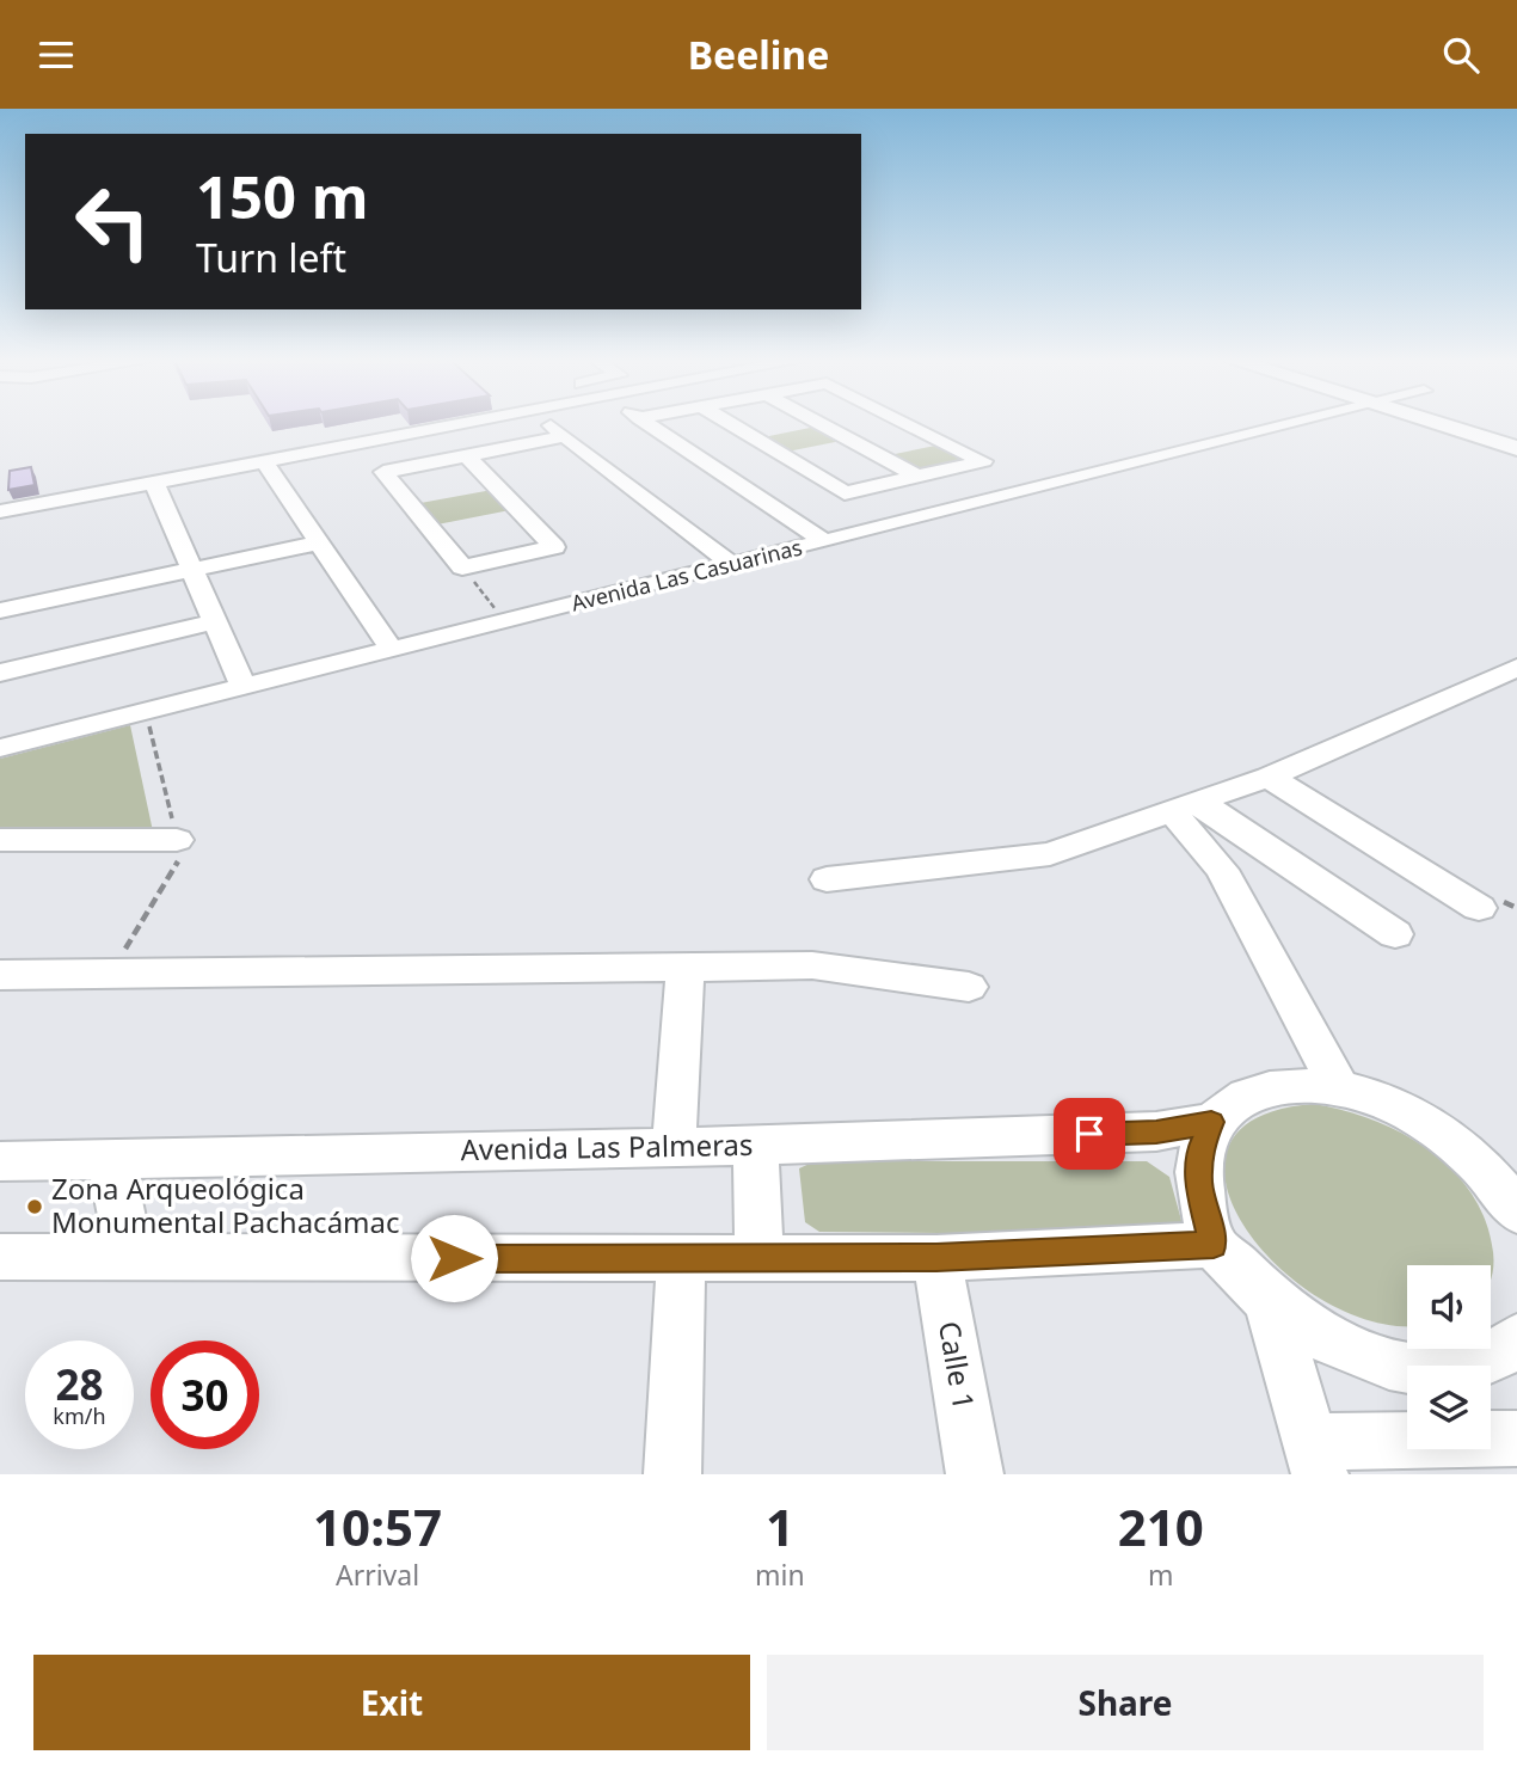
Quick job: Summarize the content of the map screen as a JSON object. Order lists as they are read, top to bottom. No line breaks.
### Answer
{"streets":{"street":["Avenida Las Casuarinas","Avenida Las Palmeras","Calle 1"]},"places":["Zona Arqueológica Monumental Pachacámac"],"page":{"header":"Beeline","turn":["150 m","Turn left"],"speed":"28 km/h","limit":"30","eta":["10:57","Arrival","1","min","210","m"],"buttons":["Exit","Share"]}}
